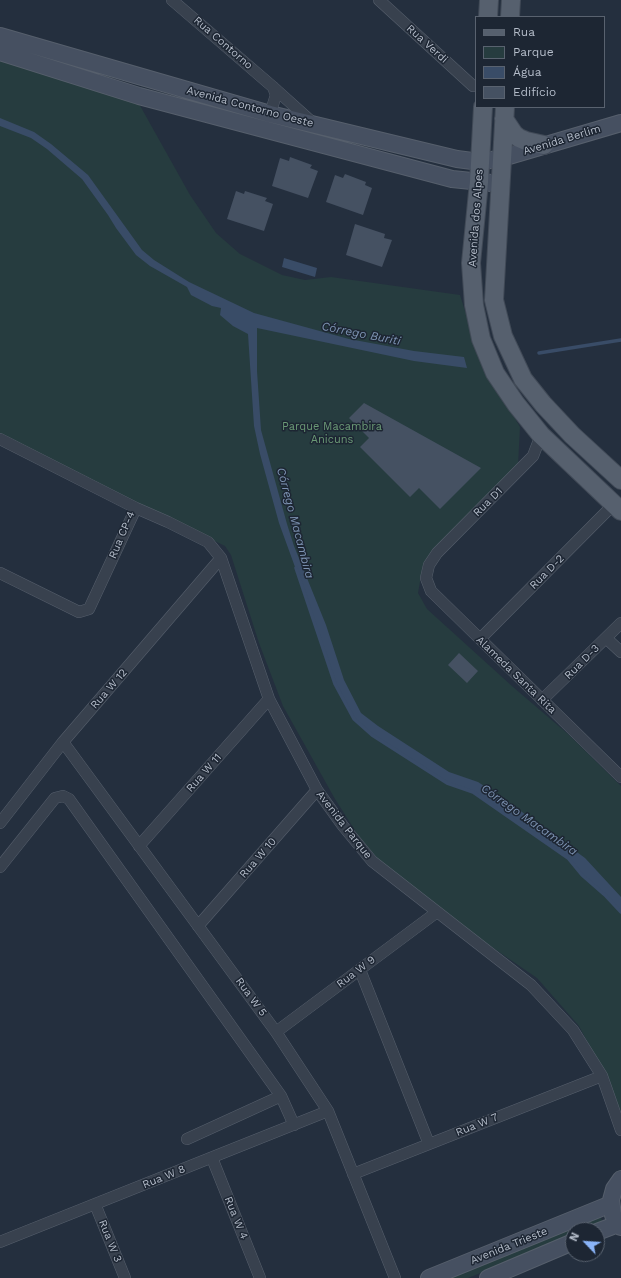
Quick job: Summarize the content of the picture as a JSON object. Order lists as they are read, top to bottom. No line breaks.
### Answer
{"streets":{"main road":["Avenida Contorno Oeste","Avenida Berlim","Avenida dos Alpes","Avenida Trieste"],"street":["Rua Contorno","Rua Verdi","Rua D1","Rua CP-4","Rua D-2","Rua D-3","Alameda Santa Rita","Rua W 12","Rua W 11","Avenida Parque","Rua W 10","Rua W 9","Rua W 5","Rua W 7","Rua W 8","Rua W 4","Rua W 3"]},"crossings":[["Rua Contorno","Avenida Contorno Oeste"],["Avenida Contorno Oeste","Avenida Berlim"],["Avenida Contorno Oeste","Avenida dos Alpes"],["Avenida Berlim","Avenida dos Alpes"],["Avenida dos Alpes","Rua D1"],["Avenida dos Alpes","Rua D-2"],["Rua D1","Alameda Santa Rita"],["Rua CP-4","Avenida Parque"],["Rua D-2","Alameda Santa Rita"],["Rua D-3","Alameda Santa Rita"],["Rua W 12","Avenida Parque"],["Rua W 12","Rua W 5"],["Rua W 11","Avenida Parque"],["Rua W 11","Rua W 5"],["Avenida Parque","Rua W 10"],["Avenida Parque","Rua W 9"],["Avenida Parque","Rua W 7"],["Rua W 10","Rua W 5"],["Rua W 9","Rua W 5"],["Rua W 5","Rua W 7"],["Rua W 5","Rua W 8"],["Rua W 8","Rua W 4"],["Rua W 8","Rua W 3"]],"water":["Córrego Buriti","Córrego Macambira"],"parks":["Parque Macambira Anicuns"],"legend":["Rua","Parque","Água","Edifício"],"north":"top left"}
